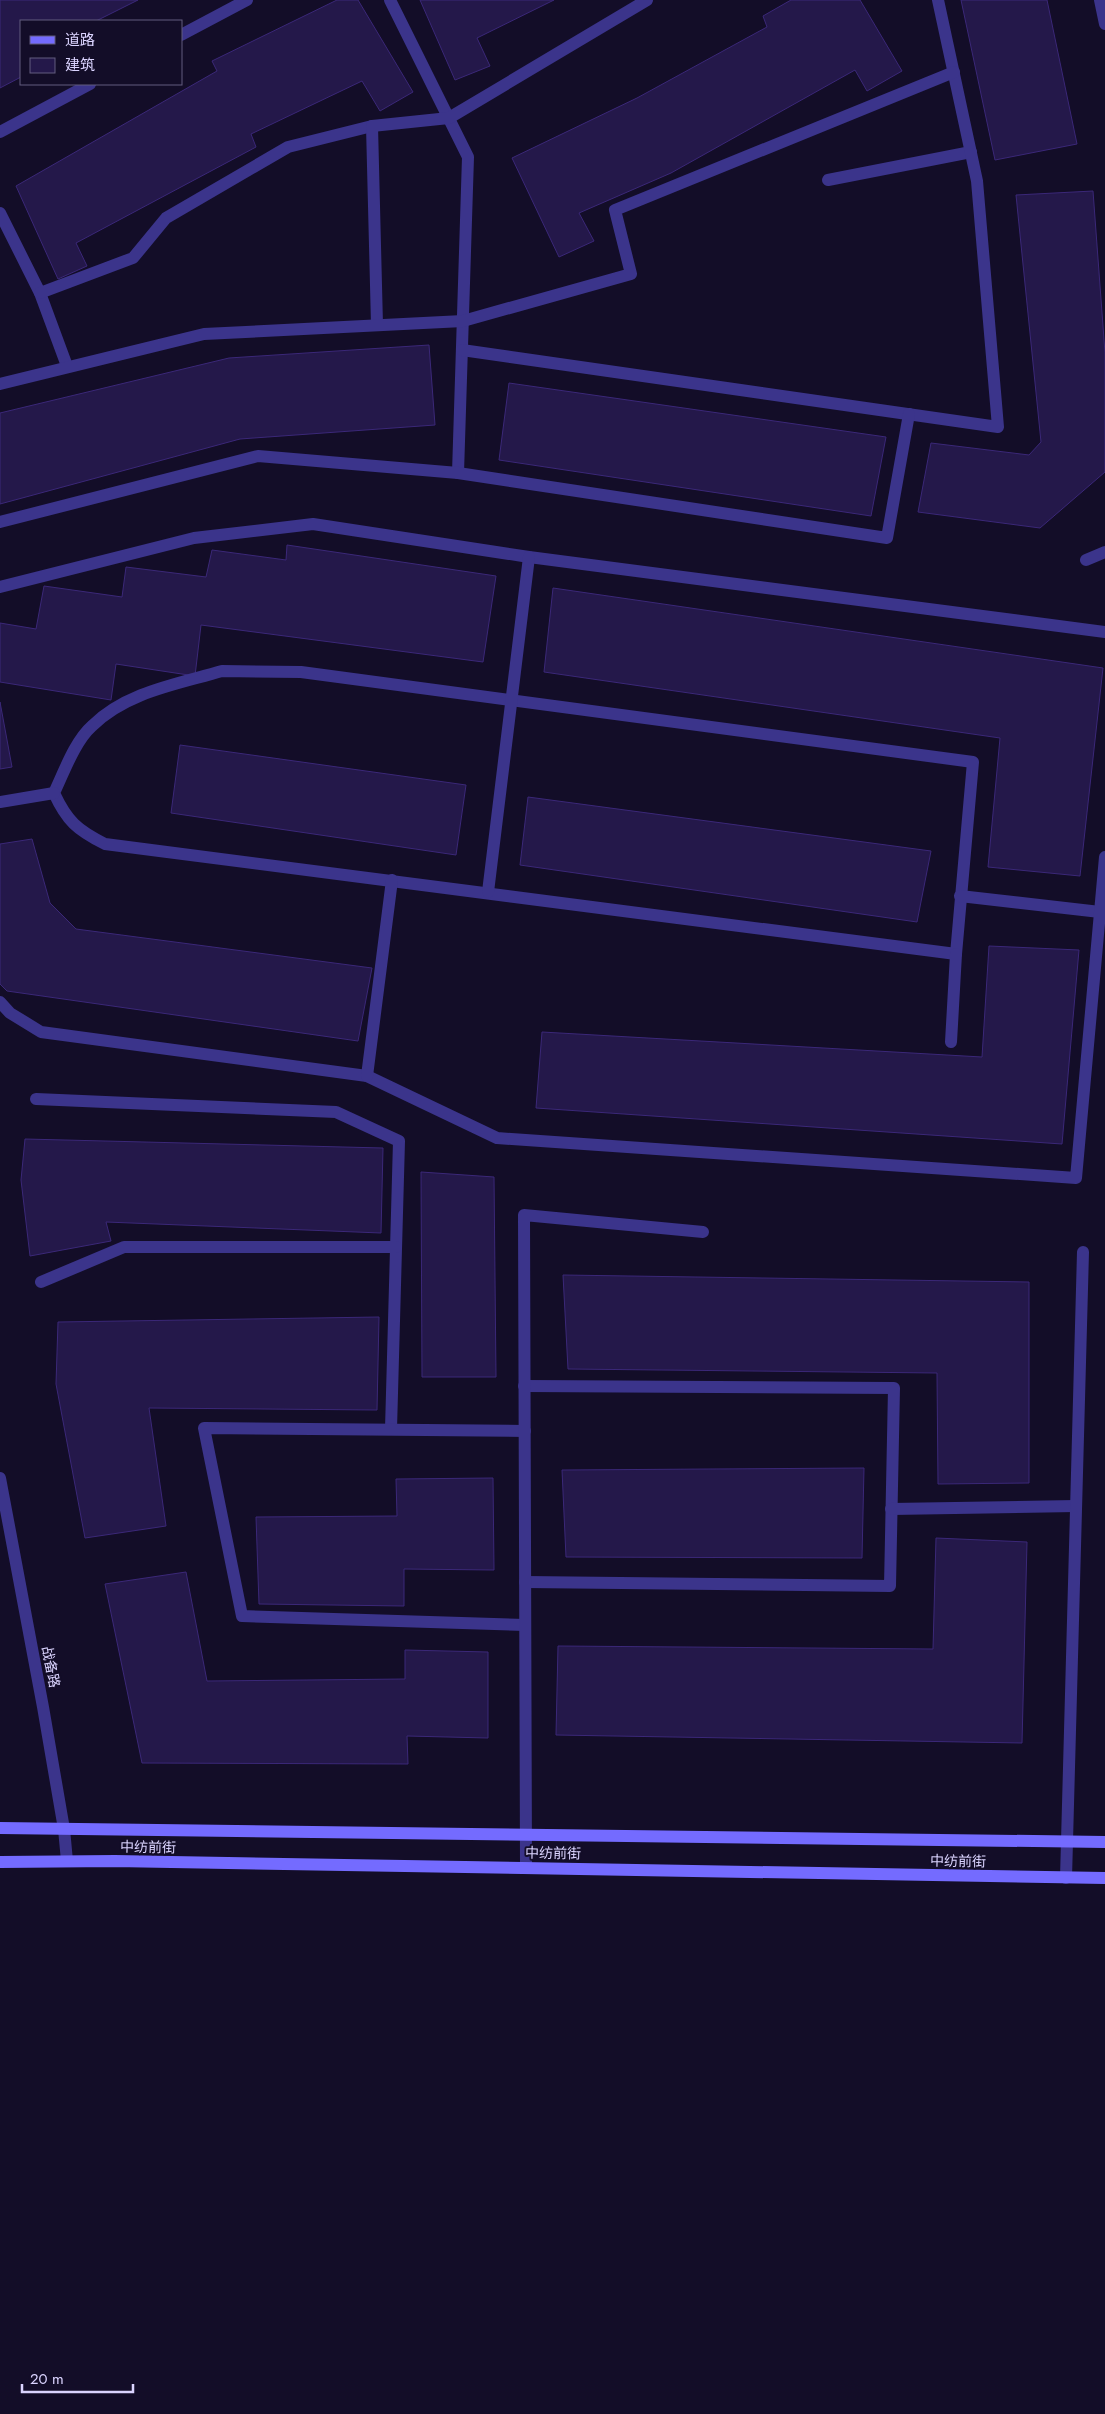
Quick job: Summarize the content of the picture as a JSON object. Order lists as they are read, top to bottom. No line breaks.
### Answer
{"streets":{"street":["战备路","中纺前街"]},"crossings":[["战备路","中纺前街"]],"legend":["道路","建筑"],"scale_bar":"20 m"}
